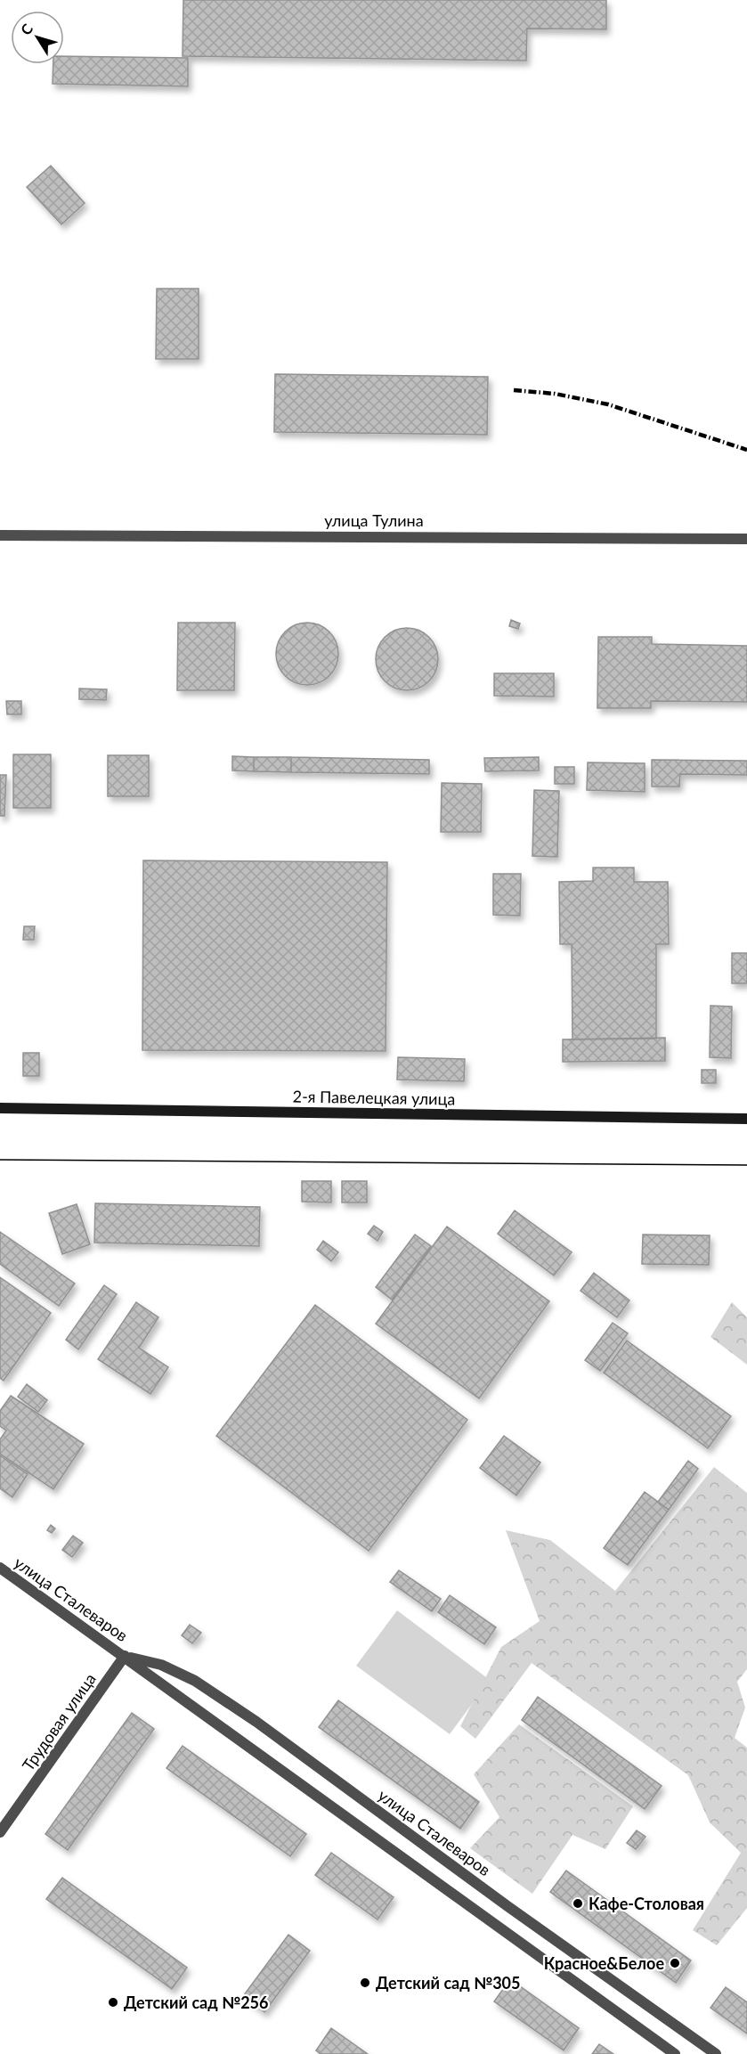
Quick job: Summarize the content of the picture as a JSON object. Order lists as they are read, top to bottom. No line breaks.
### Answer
{"streets":{"main road":["2-я Павелецкая улица"],"street":["улица Тулина","улица Сталеваров","Трудовая улица"]},"crossings":[["улица Сталеваров","Трудовая улица"]],"places":["Кафе-Столовая","Красное&Белое","Детский сад №305","Детский сад №256"],"north":"top left"}
